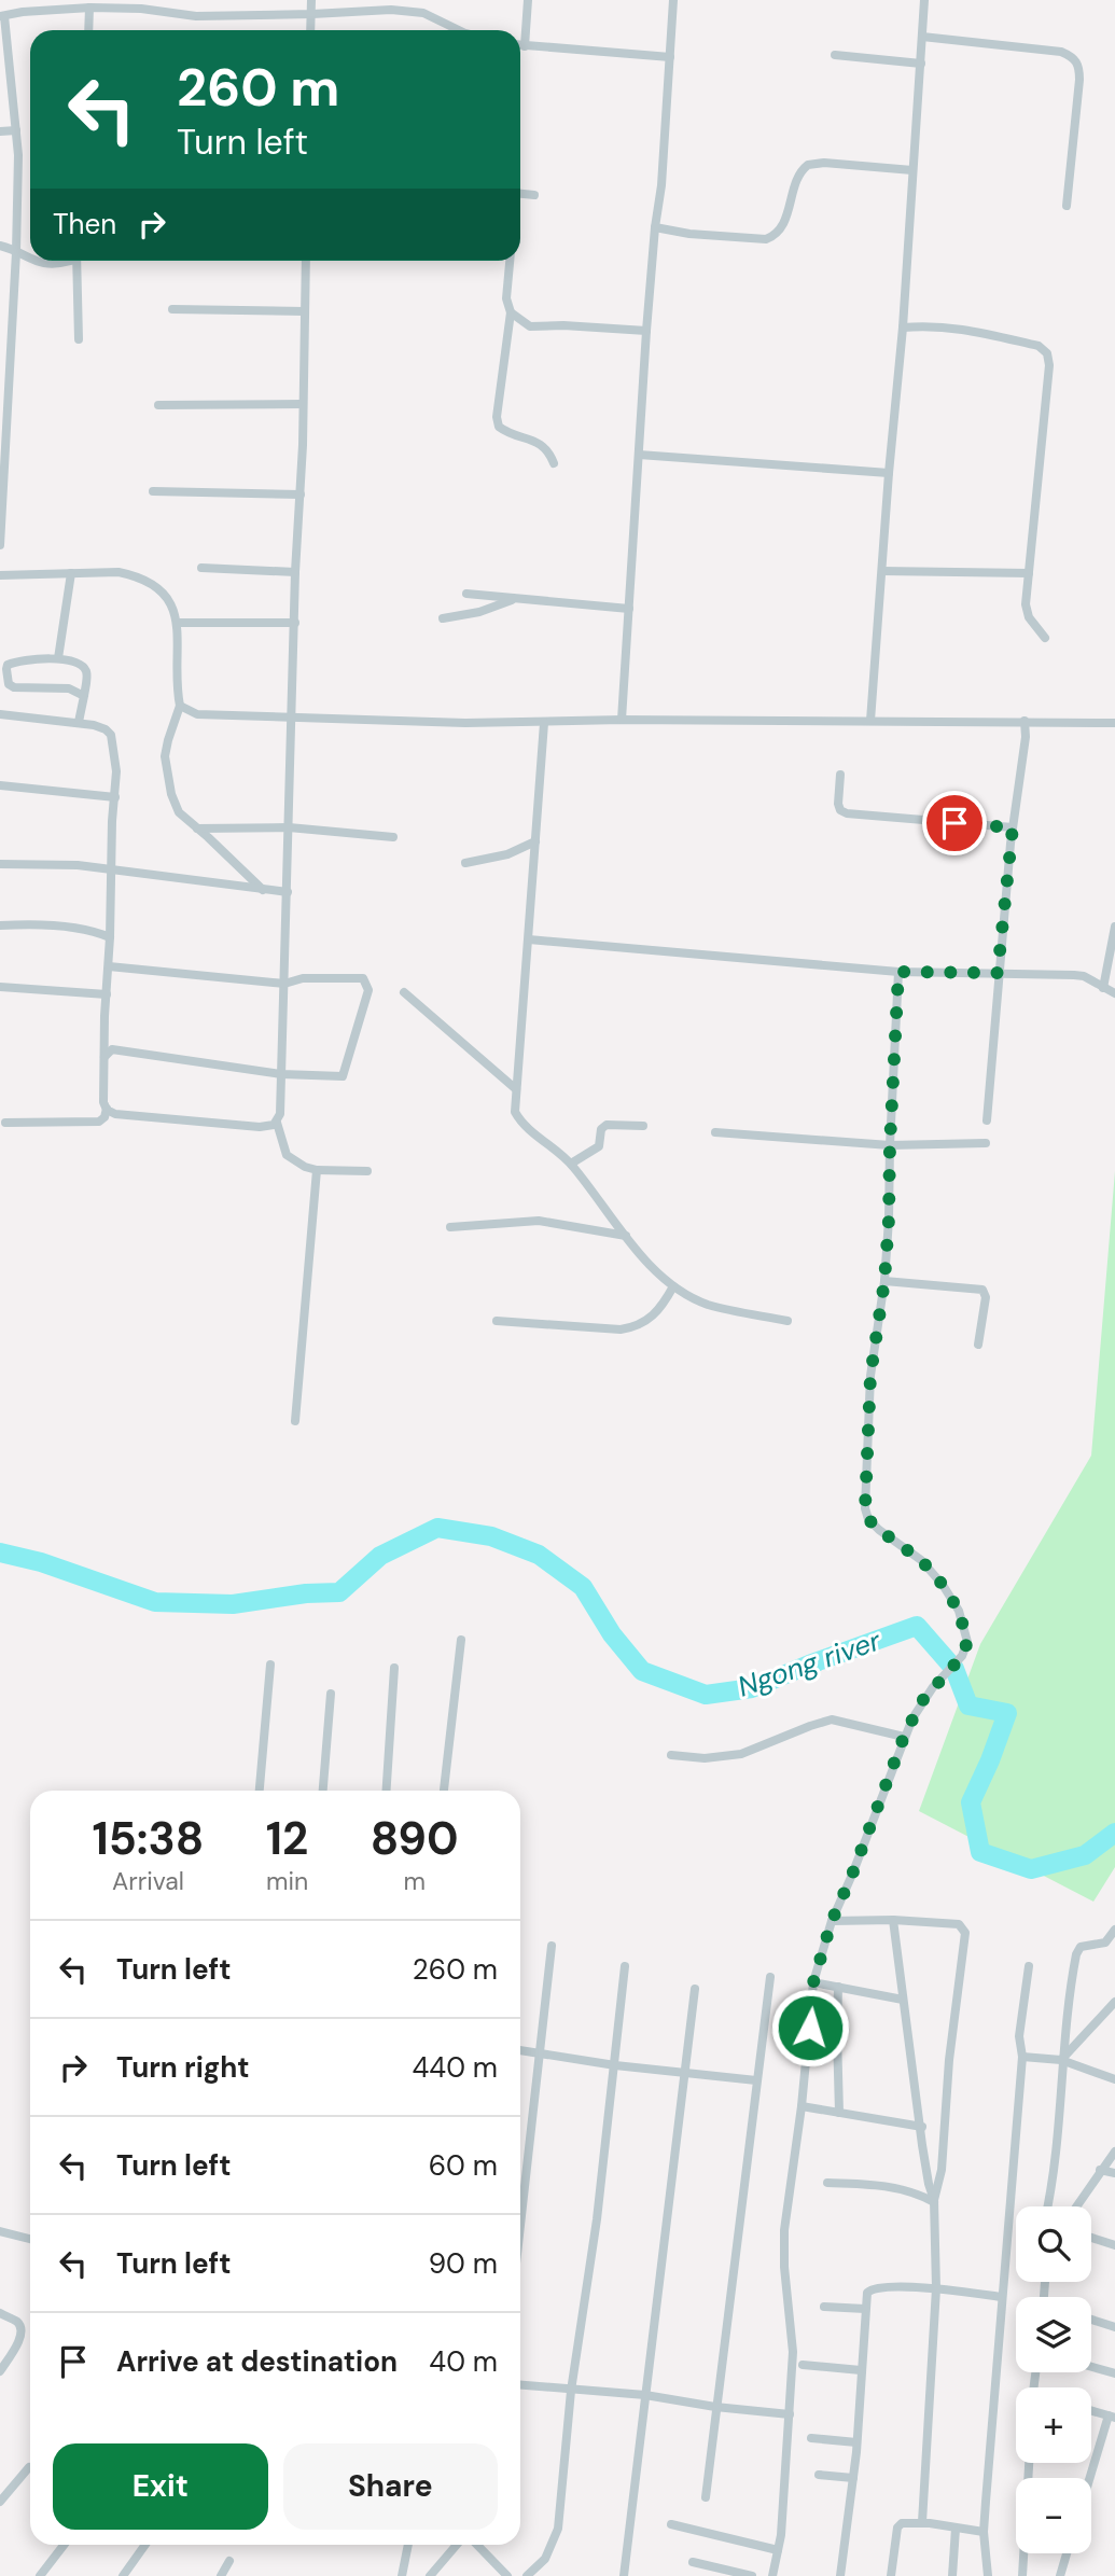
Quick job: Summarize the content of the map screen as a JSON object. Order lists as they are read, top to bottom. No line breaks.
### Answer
{"water":["Ngong river"],"page":{"turn":["260 m","Turn left"],"then":"Then","eta":["15:38","Arrival","12","min","890","m"],"list":[{"name":"Turn left","value":"260 m"},{"name":"Turn right","value":"440 m"},{"name":"Turn left","value":"60 m"},{"name":"Turn left","value":"90 m"},{"name":"Arrive at destination","value":"40 m"}],"map_buttons":["+","−"],"buttons":["Exit","Share"]}}
